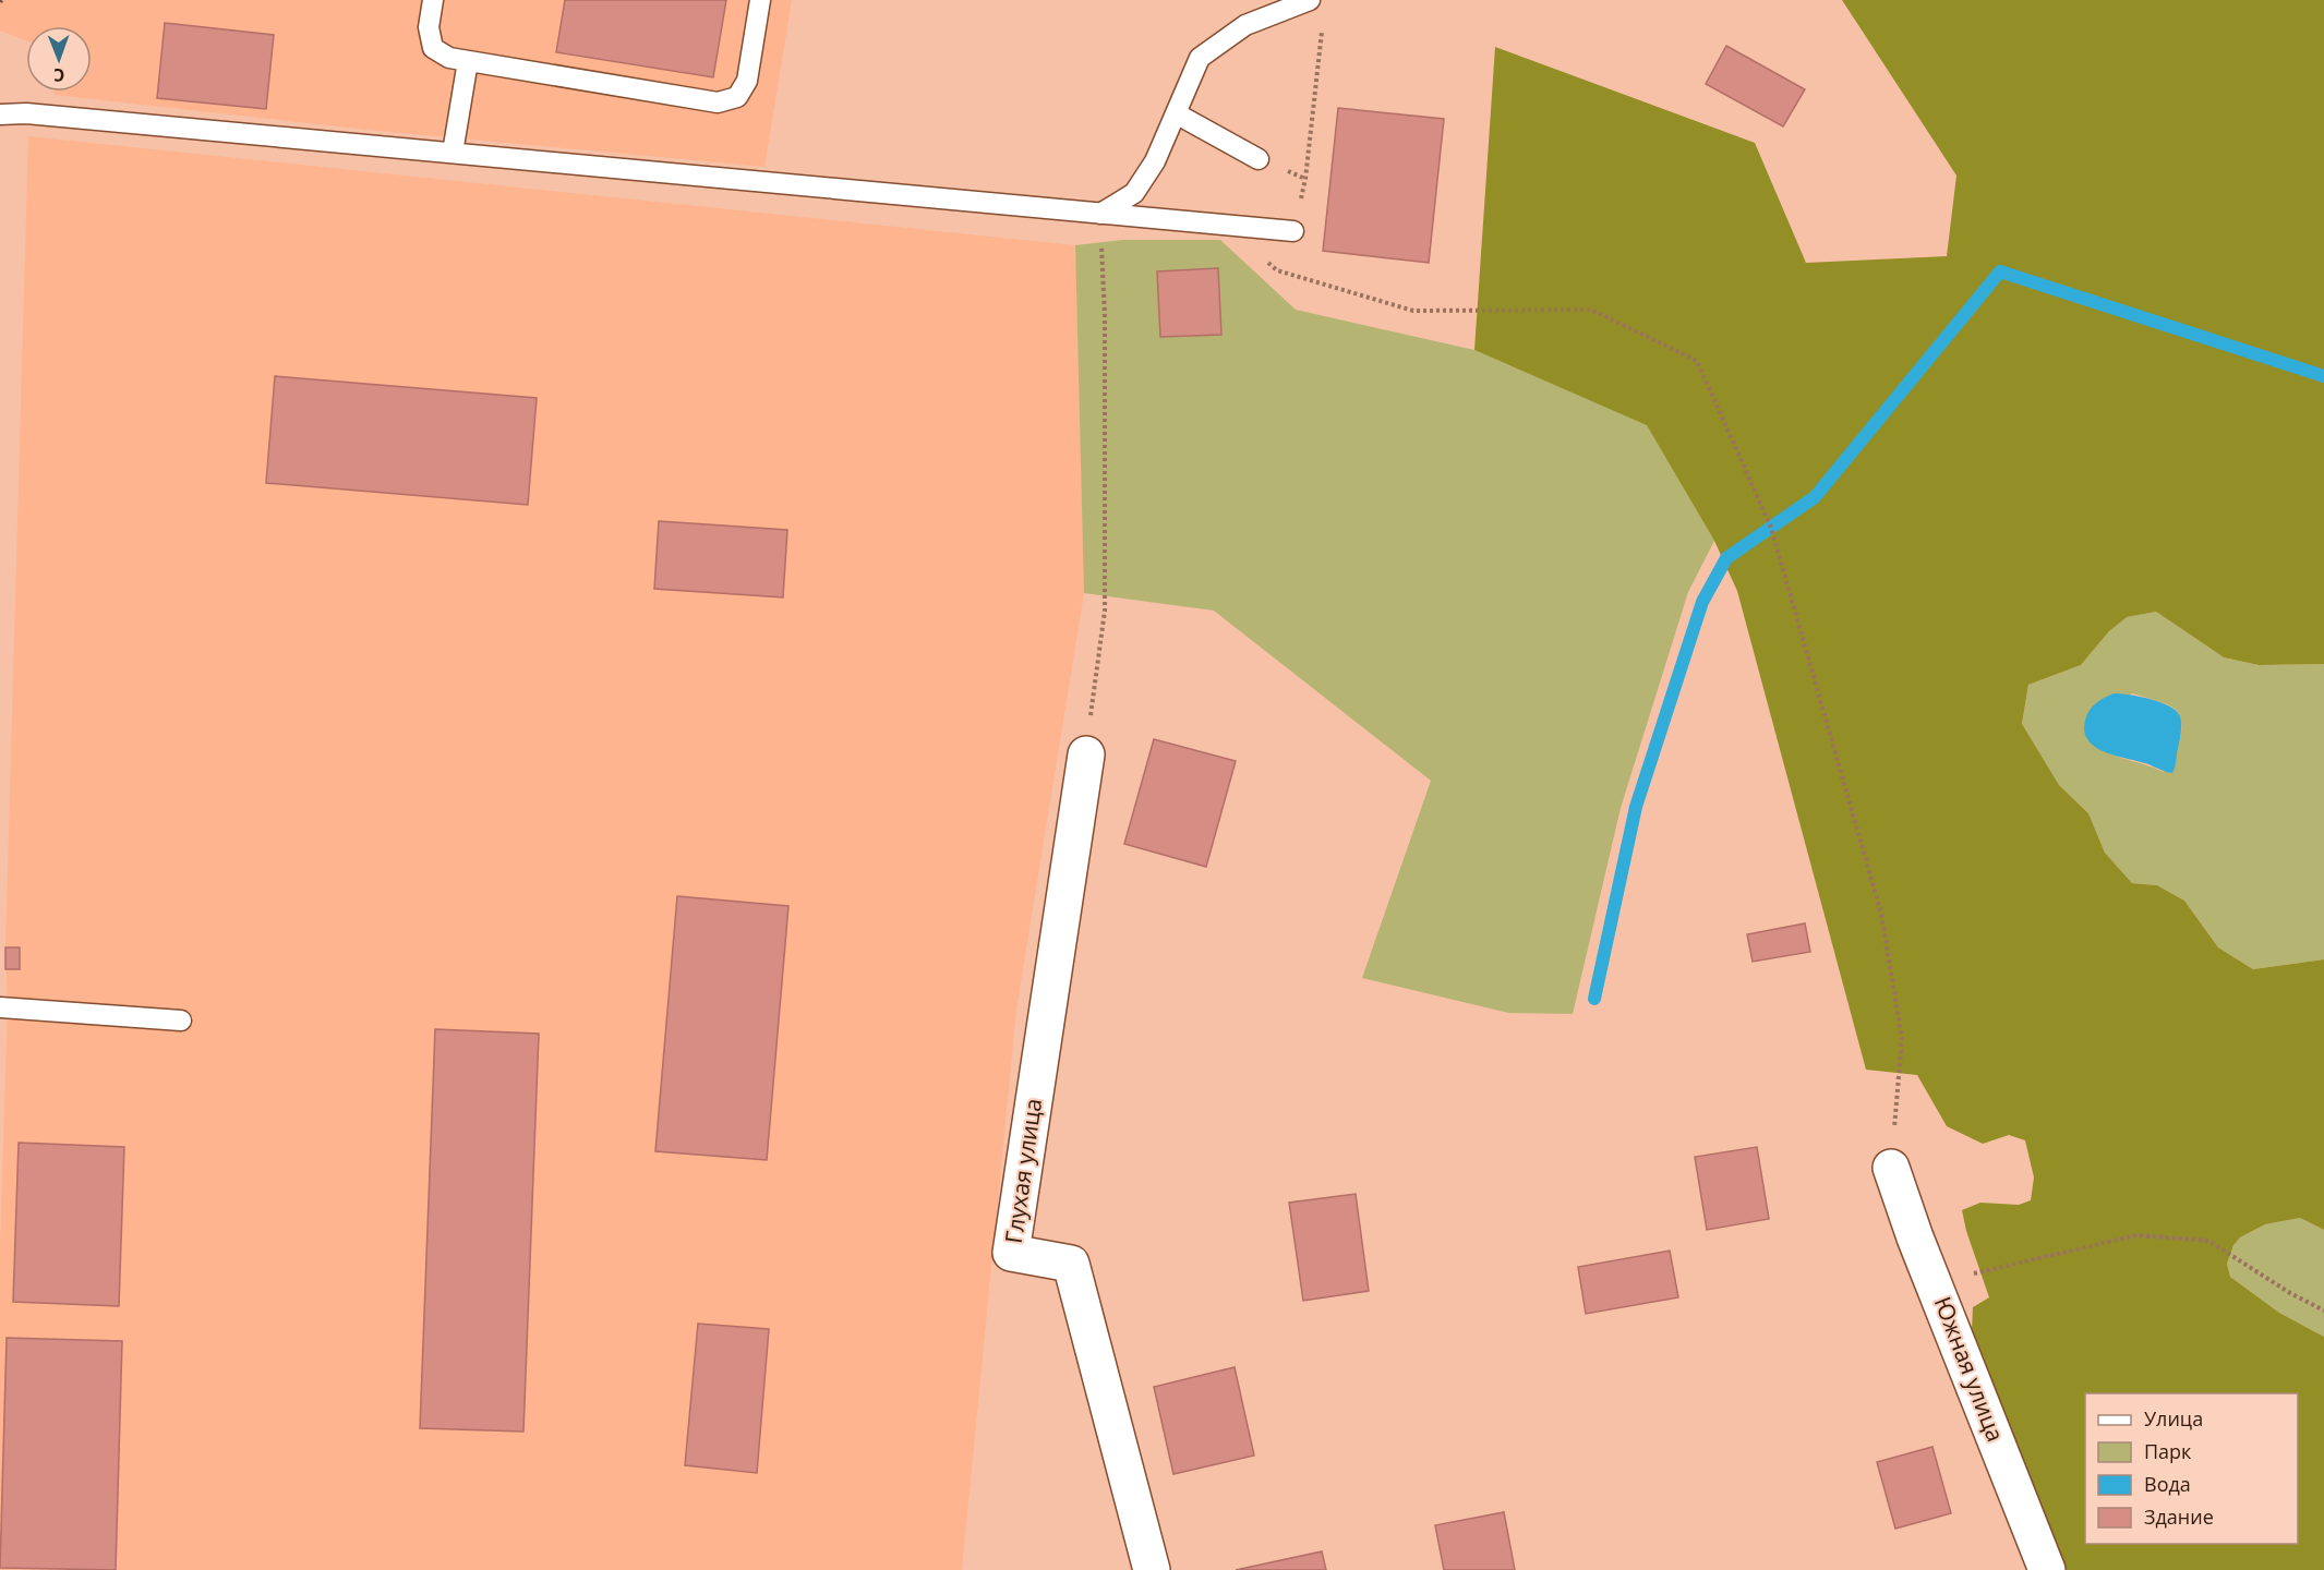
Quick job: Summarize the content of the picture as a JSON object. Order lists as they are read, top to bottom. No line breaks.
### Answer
{"streets":{"street":["Глухая улица","Южная улица"]},"legend":["Улица","Парк","Вода","Здание"],"north":"bottom"}
